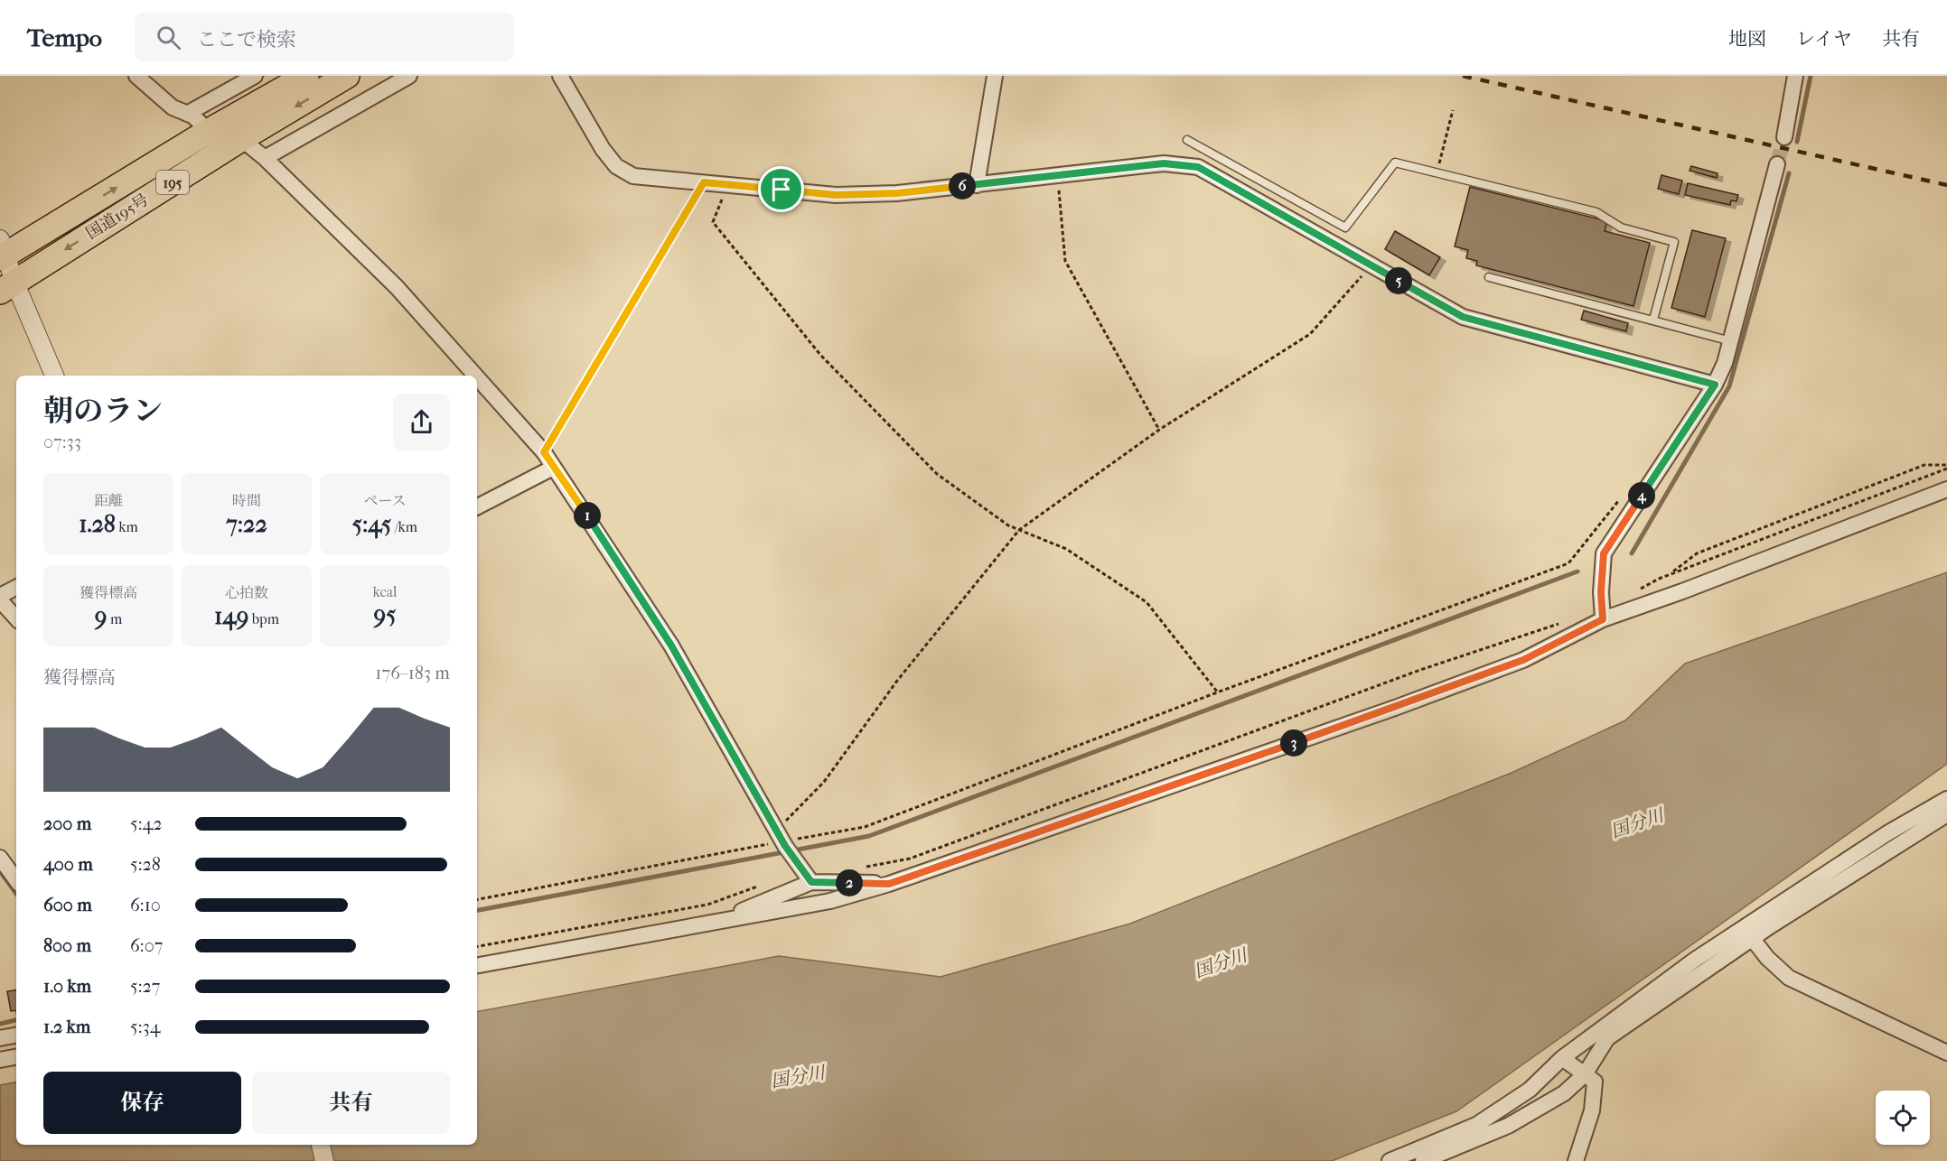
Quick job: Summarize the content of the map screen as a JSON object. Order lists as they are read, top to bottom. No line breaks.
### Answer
{"streets":{"highway":["195","国道195号"]},"water":["国分川"],"page":{"header":"Tempo","search":"ここで検索","nav":["地図","レイヤ","共有"],"pins":["6","5","4","1","3","2"],"heading":["朝のラン","07:33"],"stats":[["距離","1.28 km"],["時間","7:22"],["ペース","5:45 /km"],["獲得標高","9 m"],["心拍数","149 bpm"],["kcal","95"]],"chart":["獲得標高","176–183 m"],"list":[{"name":"200 m","note":"5:42"},{"name":"400 m","note":"5:28"},{"name":"600 m","note":"6:10"},{"name":"800 m","note":"6:07"},{"name":"1.0 km","note":"5:27"},{"name":"1.2 km","note":"5:34"}],"buttons":["保存","共有"]}}
